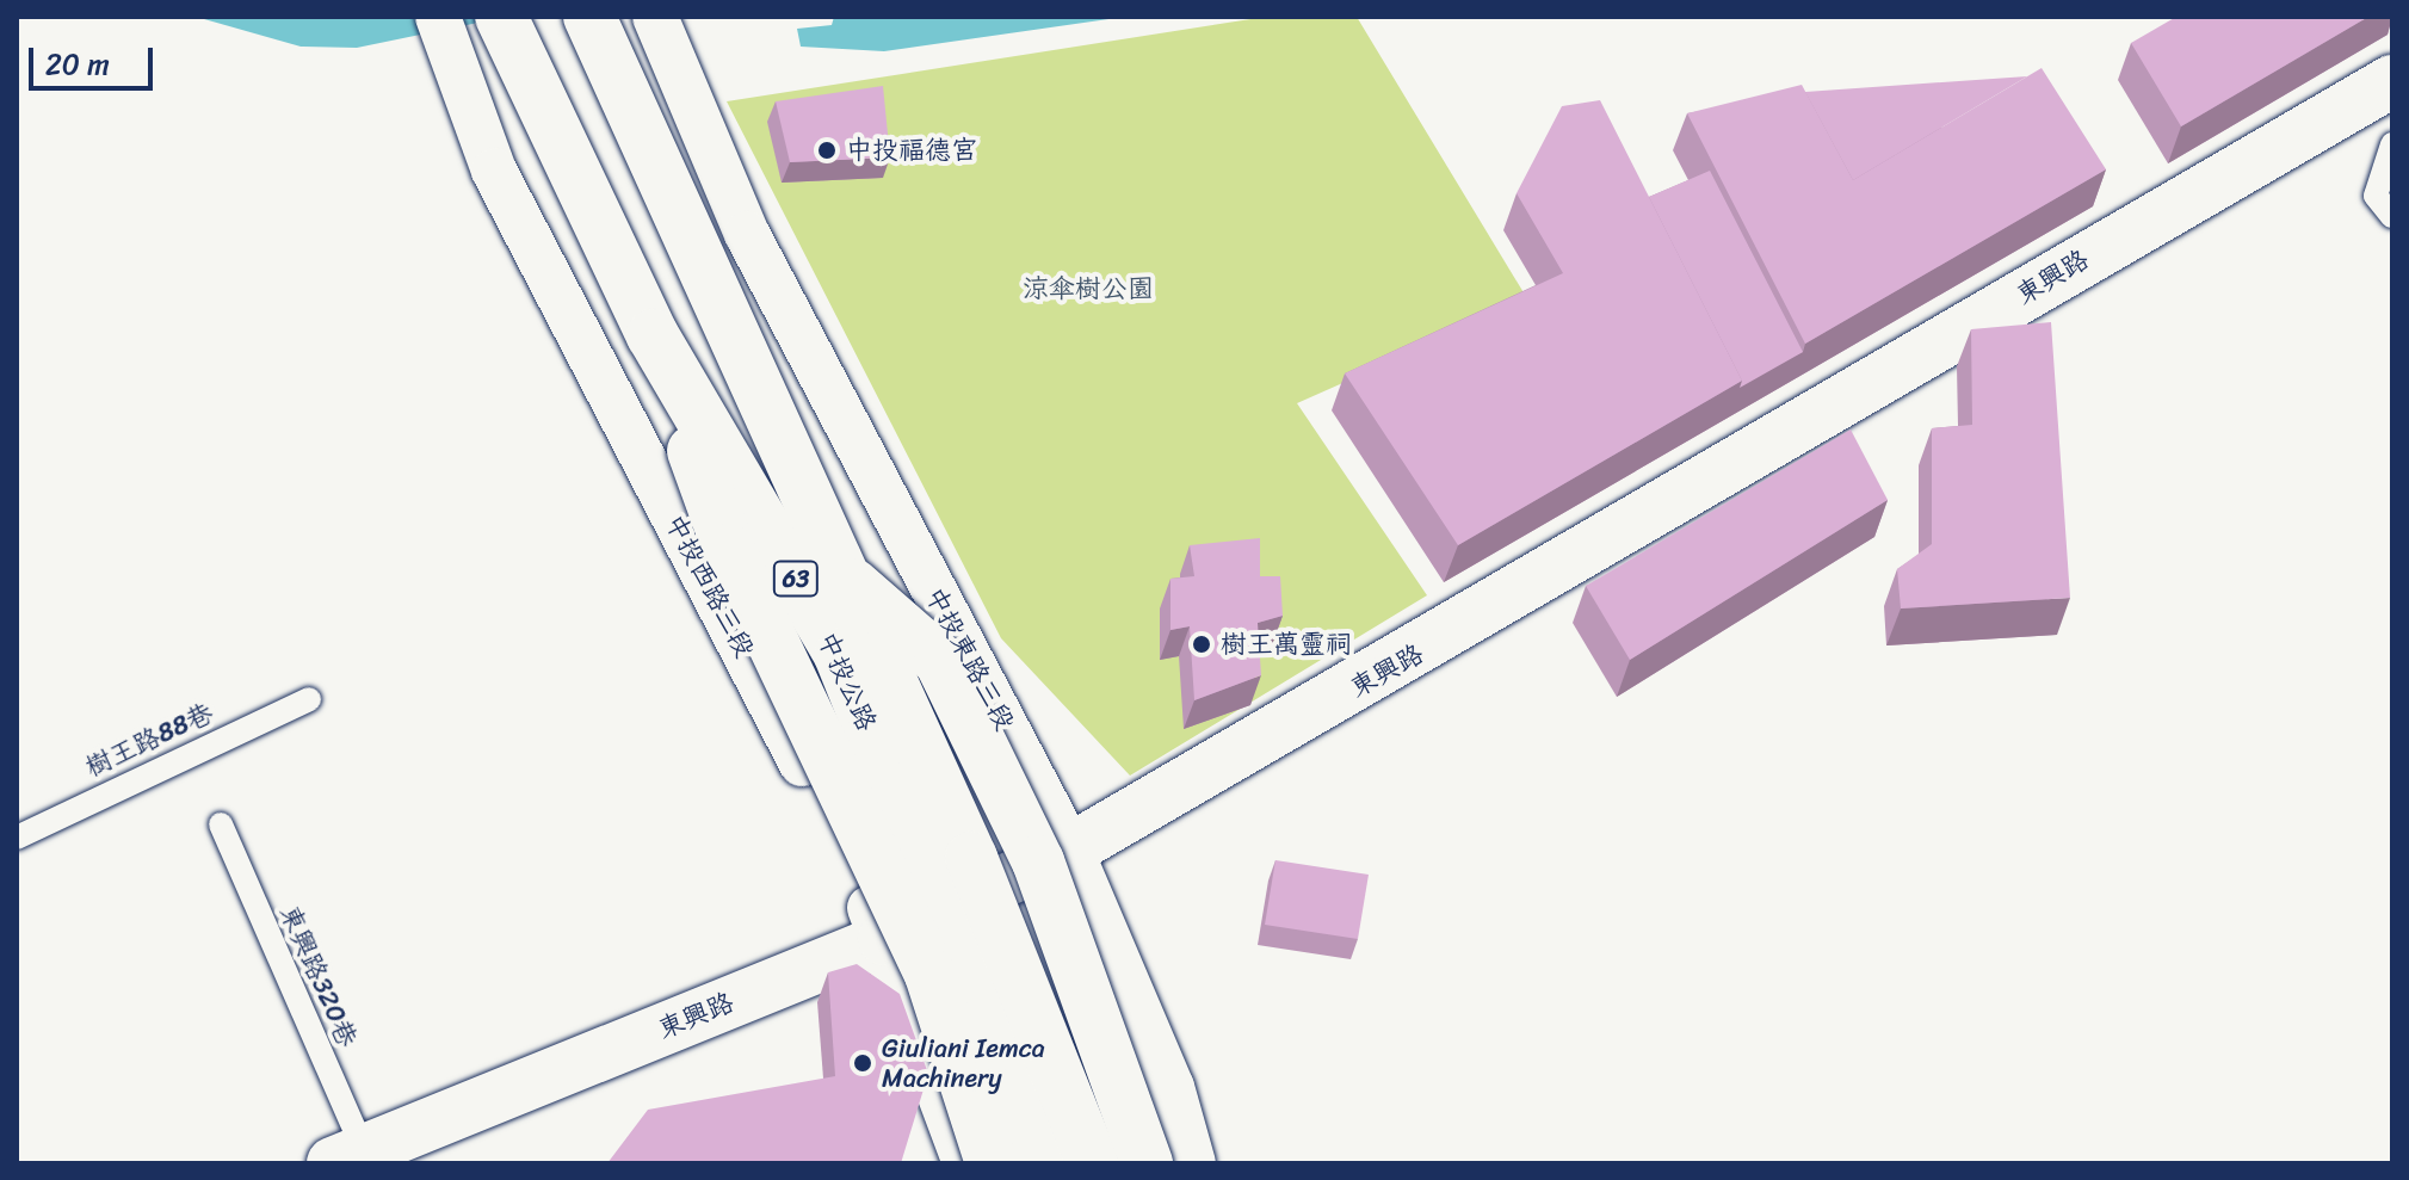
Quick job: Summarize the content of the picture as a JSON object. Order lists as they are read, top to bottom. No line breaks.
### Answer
{"streets":{"main road":["東興路","63","中投公路"],"street":["中投西路三段","中投東路三段"],"lane":["樹王路88巷","東興路320巷"]},"crossings":[["東興路","中投西路三段"],["東興路","中投東路三段"],["東興路","東興路320巷"]],"parks":["涼傘樹公園"],"places":["中投福德宮","樹王萬靈祠","Giuliani Iemca Machinery"],"scale_bar":"20 m"}
